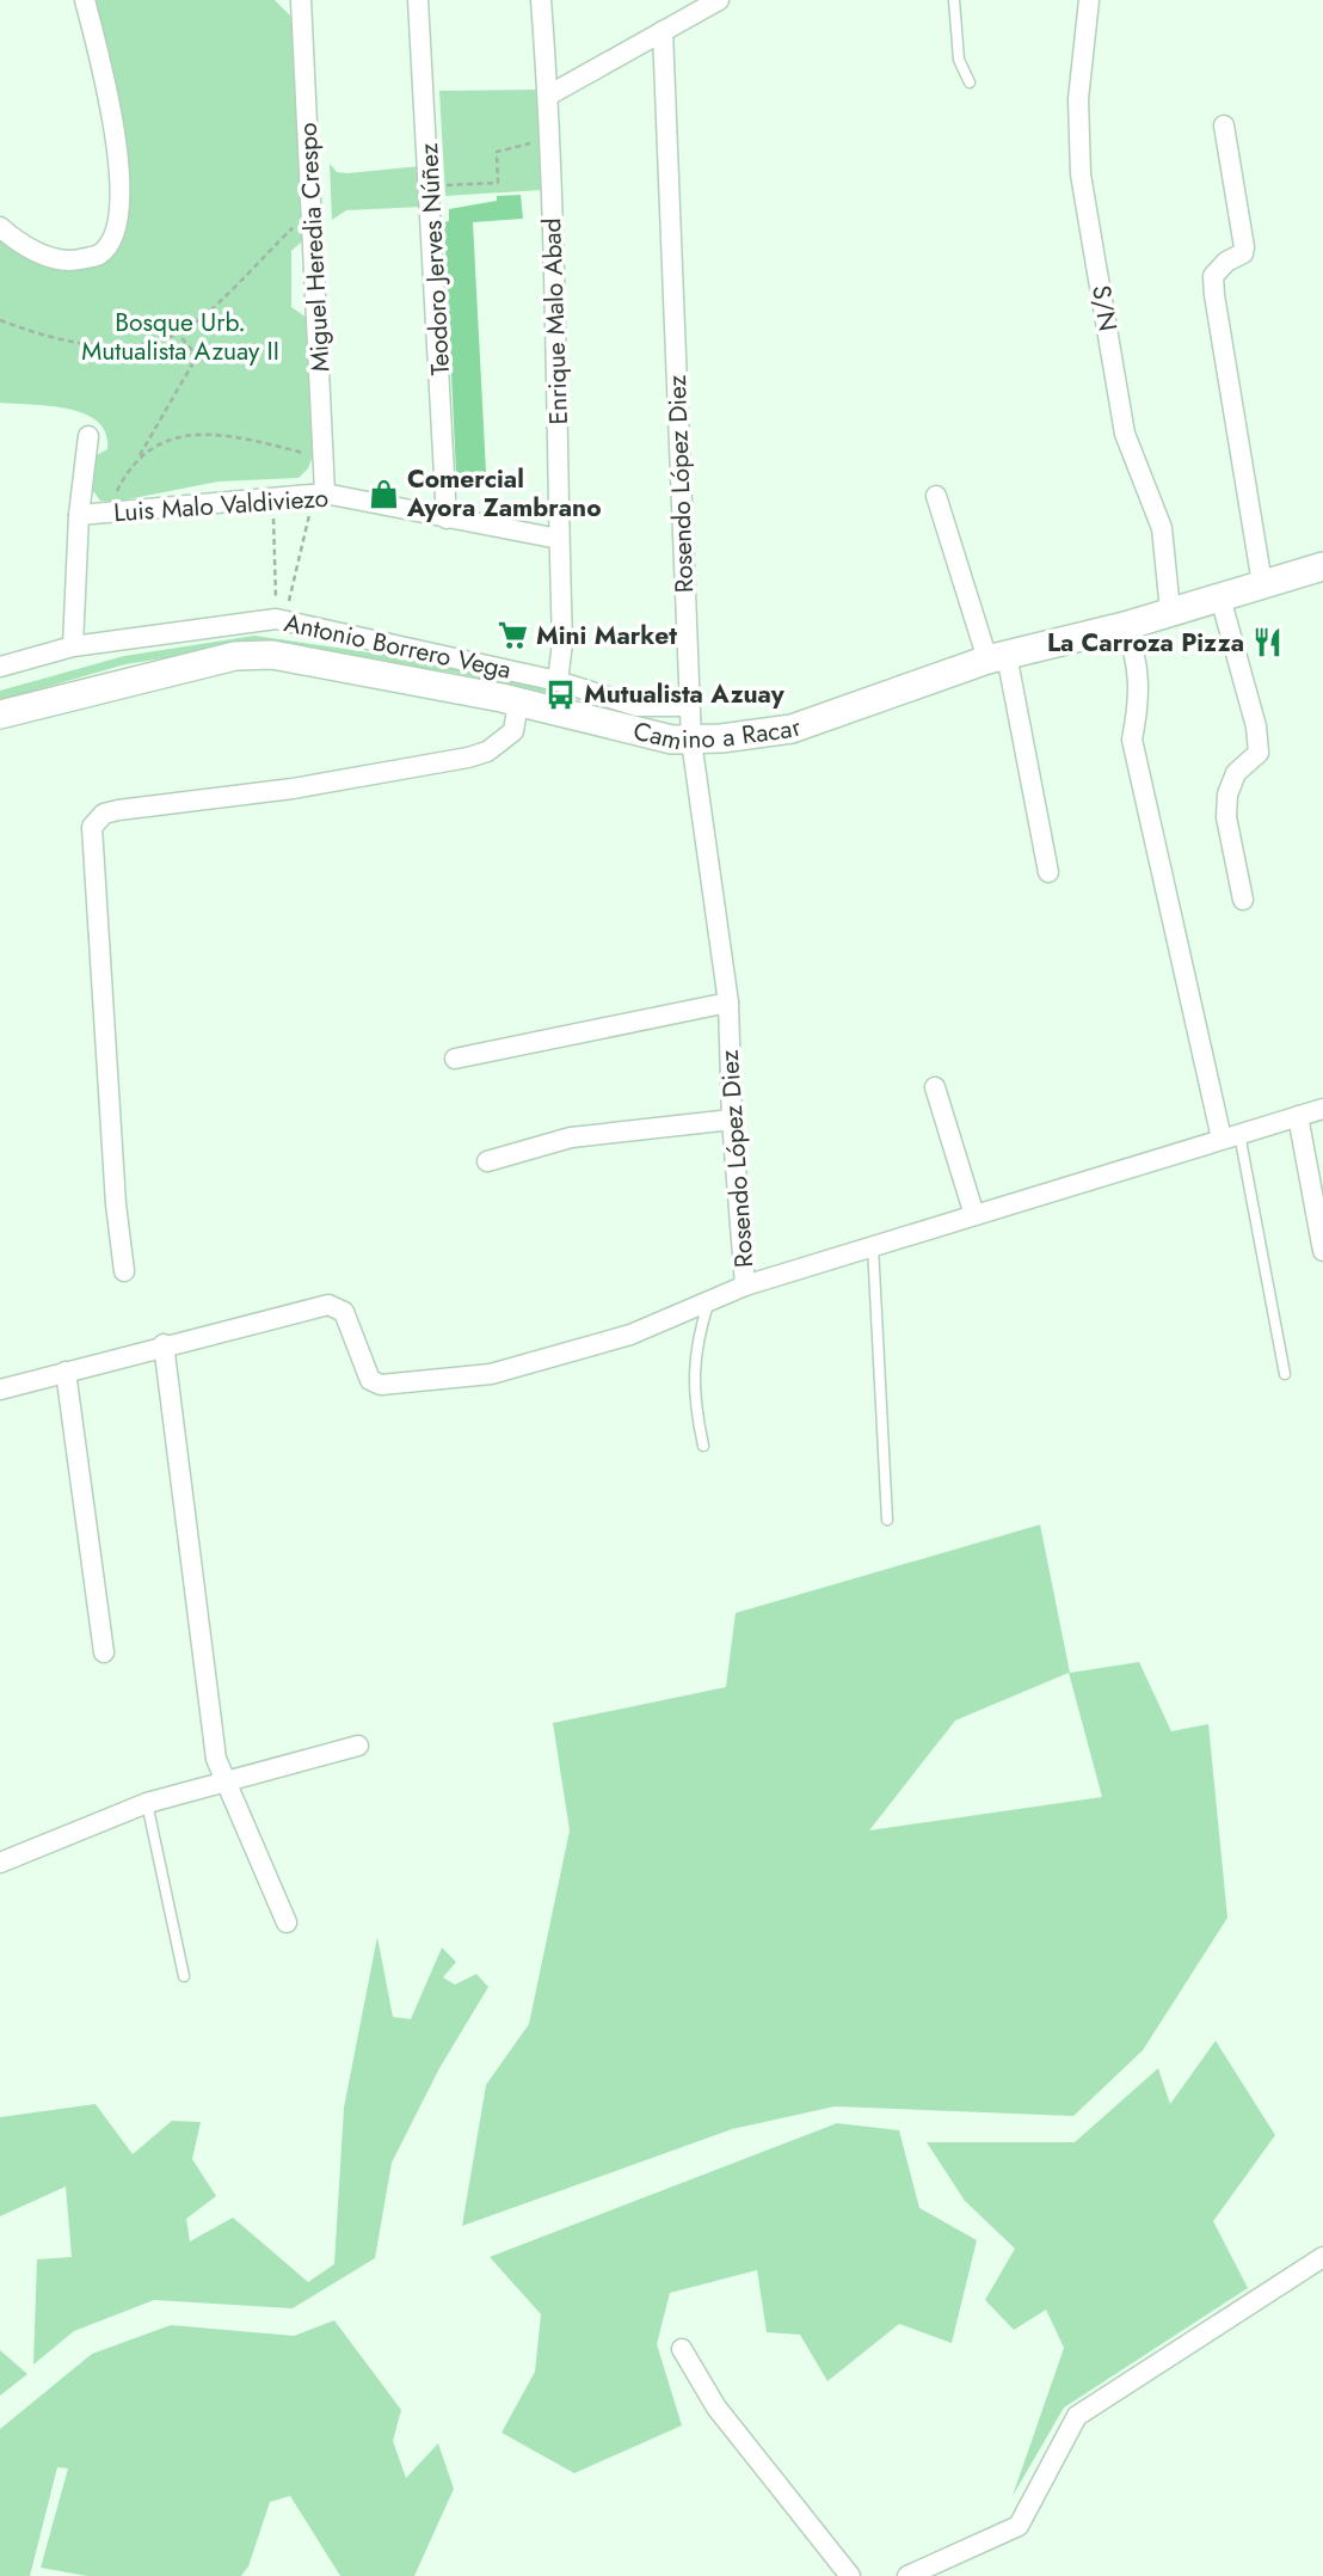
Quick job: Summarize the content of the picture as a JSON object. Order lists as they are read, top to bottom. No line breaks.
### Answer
{"streets":{"street":["Miguel Heredia Crespo","Teodoro Jerves Núñez","S/N","Enrique Malo Abad","Rosendo López Diez","Luis Malo Valdiviezo","Antonio Borrero Vega","Camino a Racar"]},"crossings":[["Miguel Heredia Crespo","Luis Malo Valdiviezo"],["Teodoro Jerves Núñez","Luis Malo Valdiviezo"],["S/N","Camino a Racar"],["Enrique Malo Abad","Luis Malo Valdiviezo"],["Enrique Malo Abad","Antonio Borrero Vega"],["Rosendo López Diez","Antonio Borrero Vega"],["Rosendo López Diez","Camino a Racar"]],"parks":["Bosque Urb. Mutualista Azuay II"],"places":{"shop":["Comercial Ayora Zambrano"],"supermarket":["Mini Market"],"restaurant":["La Carroza Pizza"],"bus stop":["Mutualista Azuay"]}}
